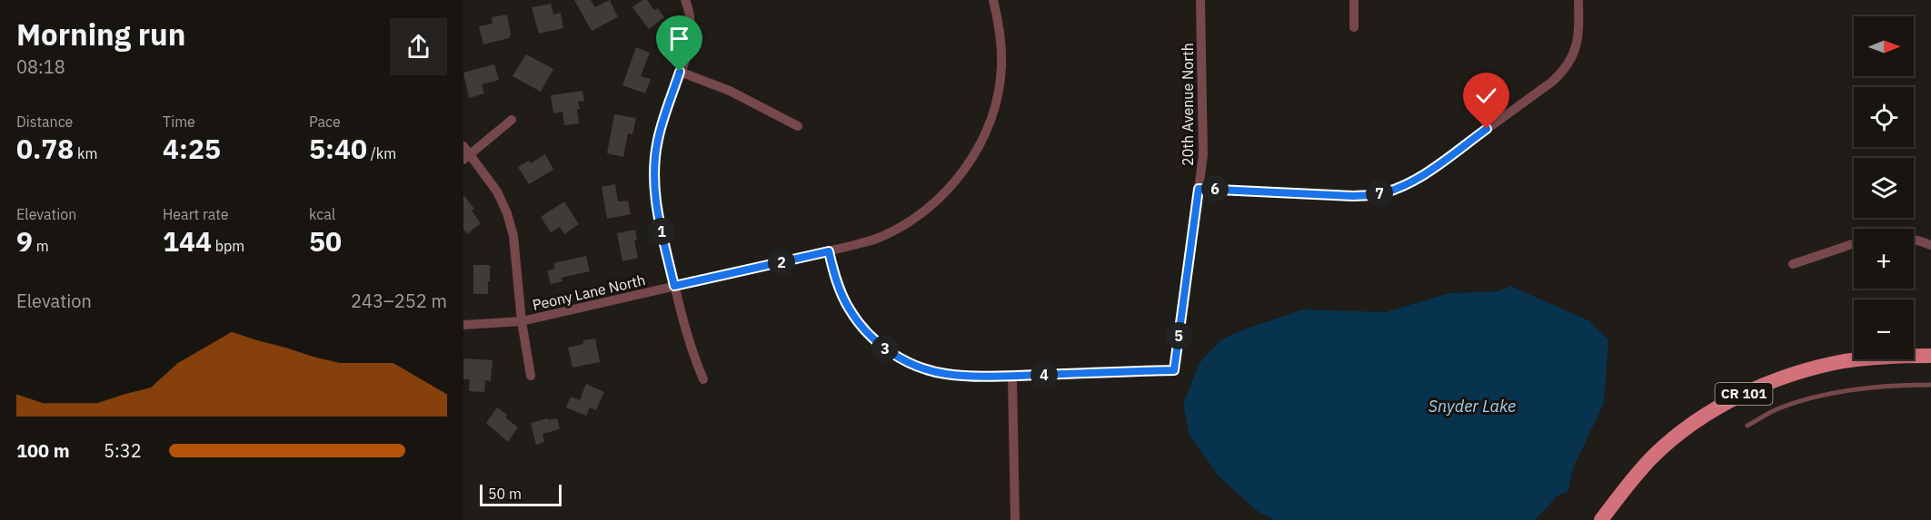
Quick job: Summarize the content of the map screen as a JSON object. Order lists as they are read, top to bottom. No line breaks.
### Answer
{"streets":{"main road":["CR 101"],"street":["20th Avenue North","Peony Lane North"]},"water":["Snyder Lake"],"scale_bar":"50 m","north":"right","page":{"heading":["Morning run","08:18"],"map_buttons":["+","−"],"stats":[["Distance","0.78 km"],["Time","4:25"],["Pace","5:40 /km"],["Elevation","9 m"],["Heart rate","144 bpm"],["kcal","50"]],"pins":["6","7","1","2","5","3","4"],"chart":["Elevation","243–252 m"],"list":[{"name":"100 m","note":"5:32"}],"scale":"50 m"}}
